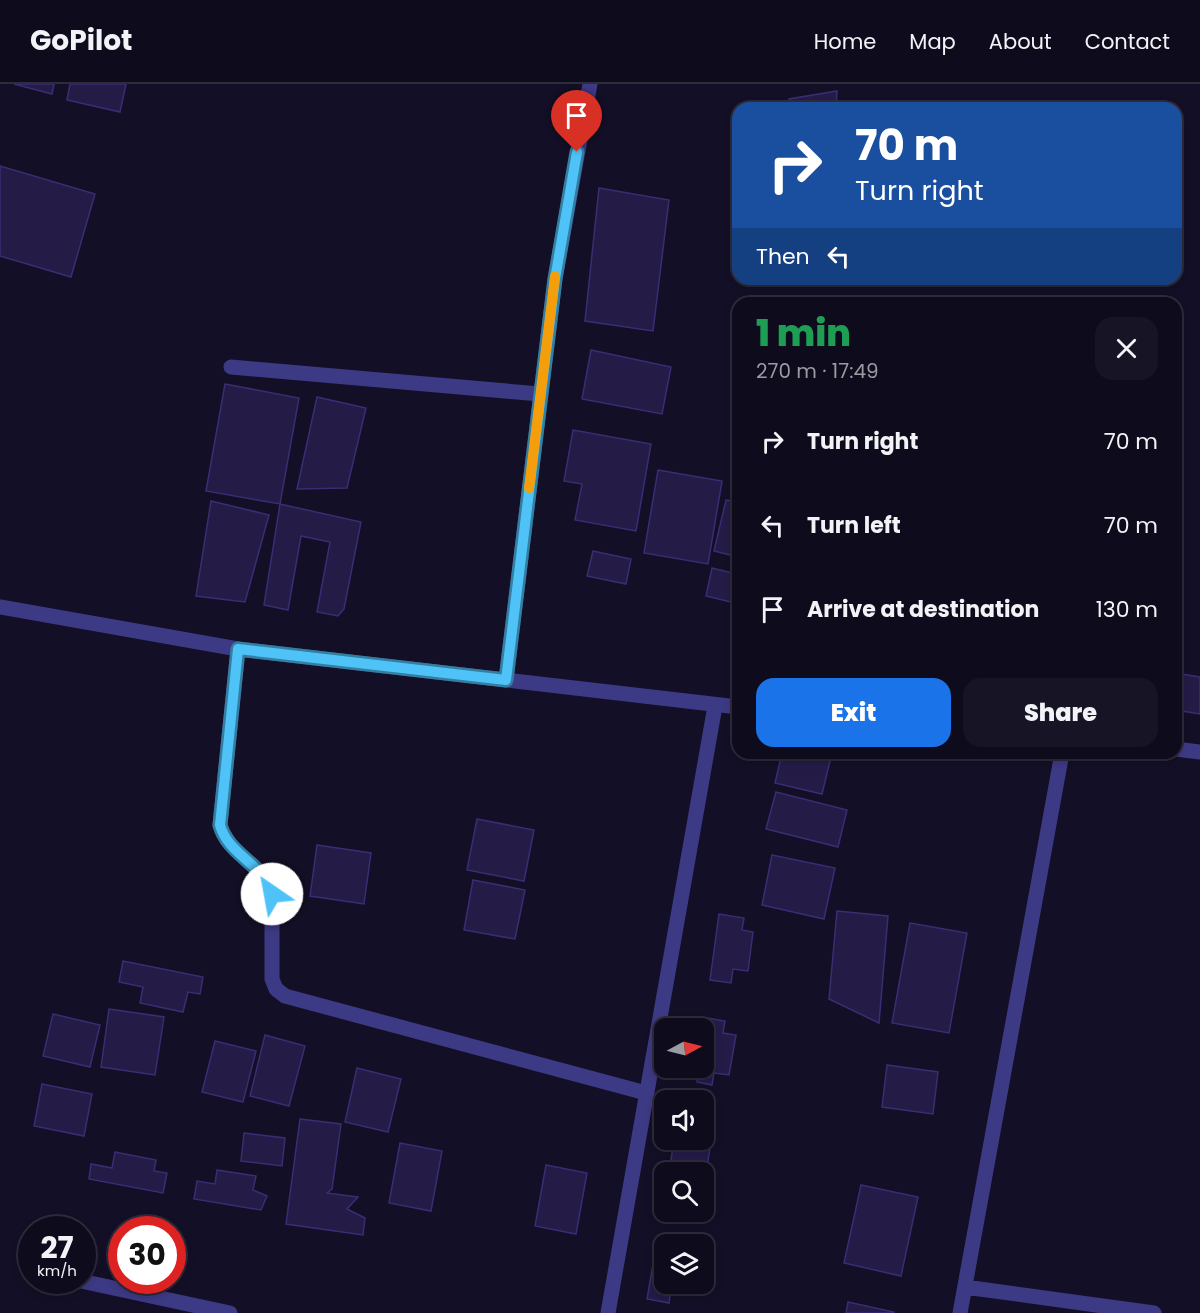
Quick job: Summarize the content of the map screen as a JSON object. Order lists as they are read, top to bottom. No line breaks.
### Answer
{"north":"right","page":{"header":"GoPilot","nav":["Home","Map","About","Contact"],"turn":["70 m","Turn right"],"then":"Then","heading":["1 min","270 m · 17:49"],"list":[{"name":"Turn right","value":"70 m"},{"name":"Turn left","value":"70 m"},{"name":"Arrive at destination","value":"130 m"}],"buttons":["Exit","Share"],"speed":"27 km/h","limit":"30"}}
